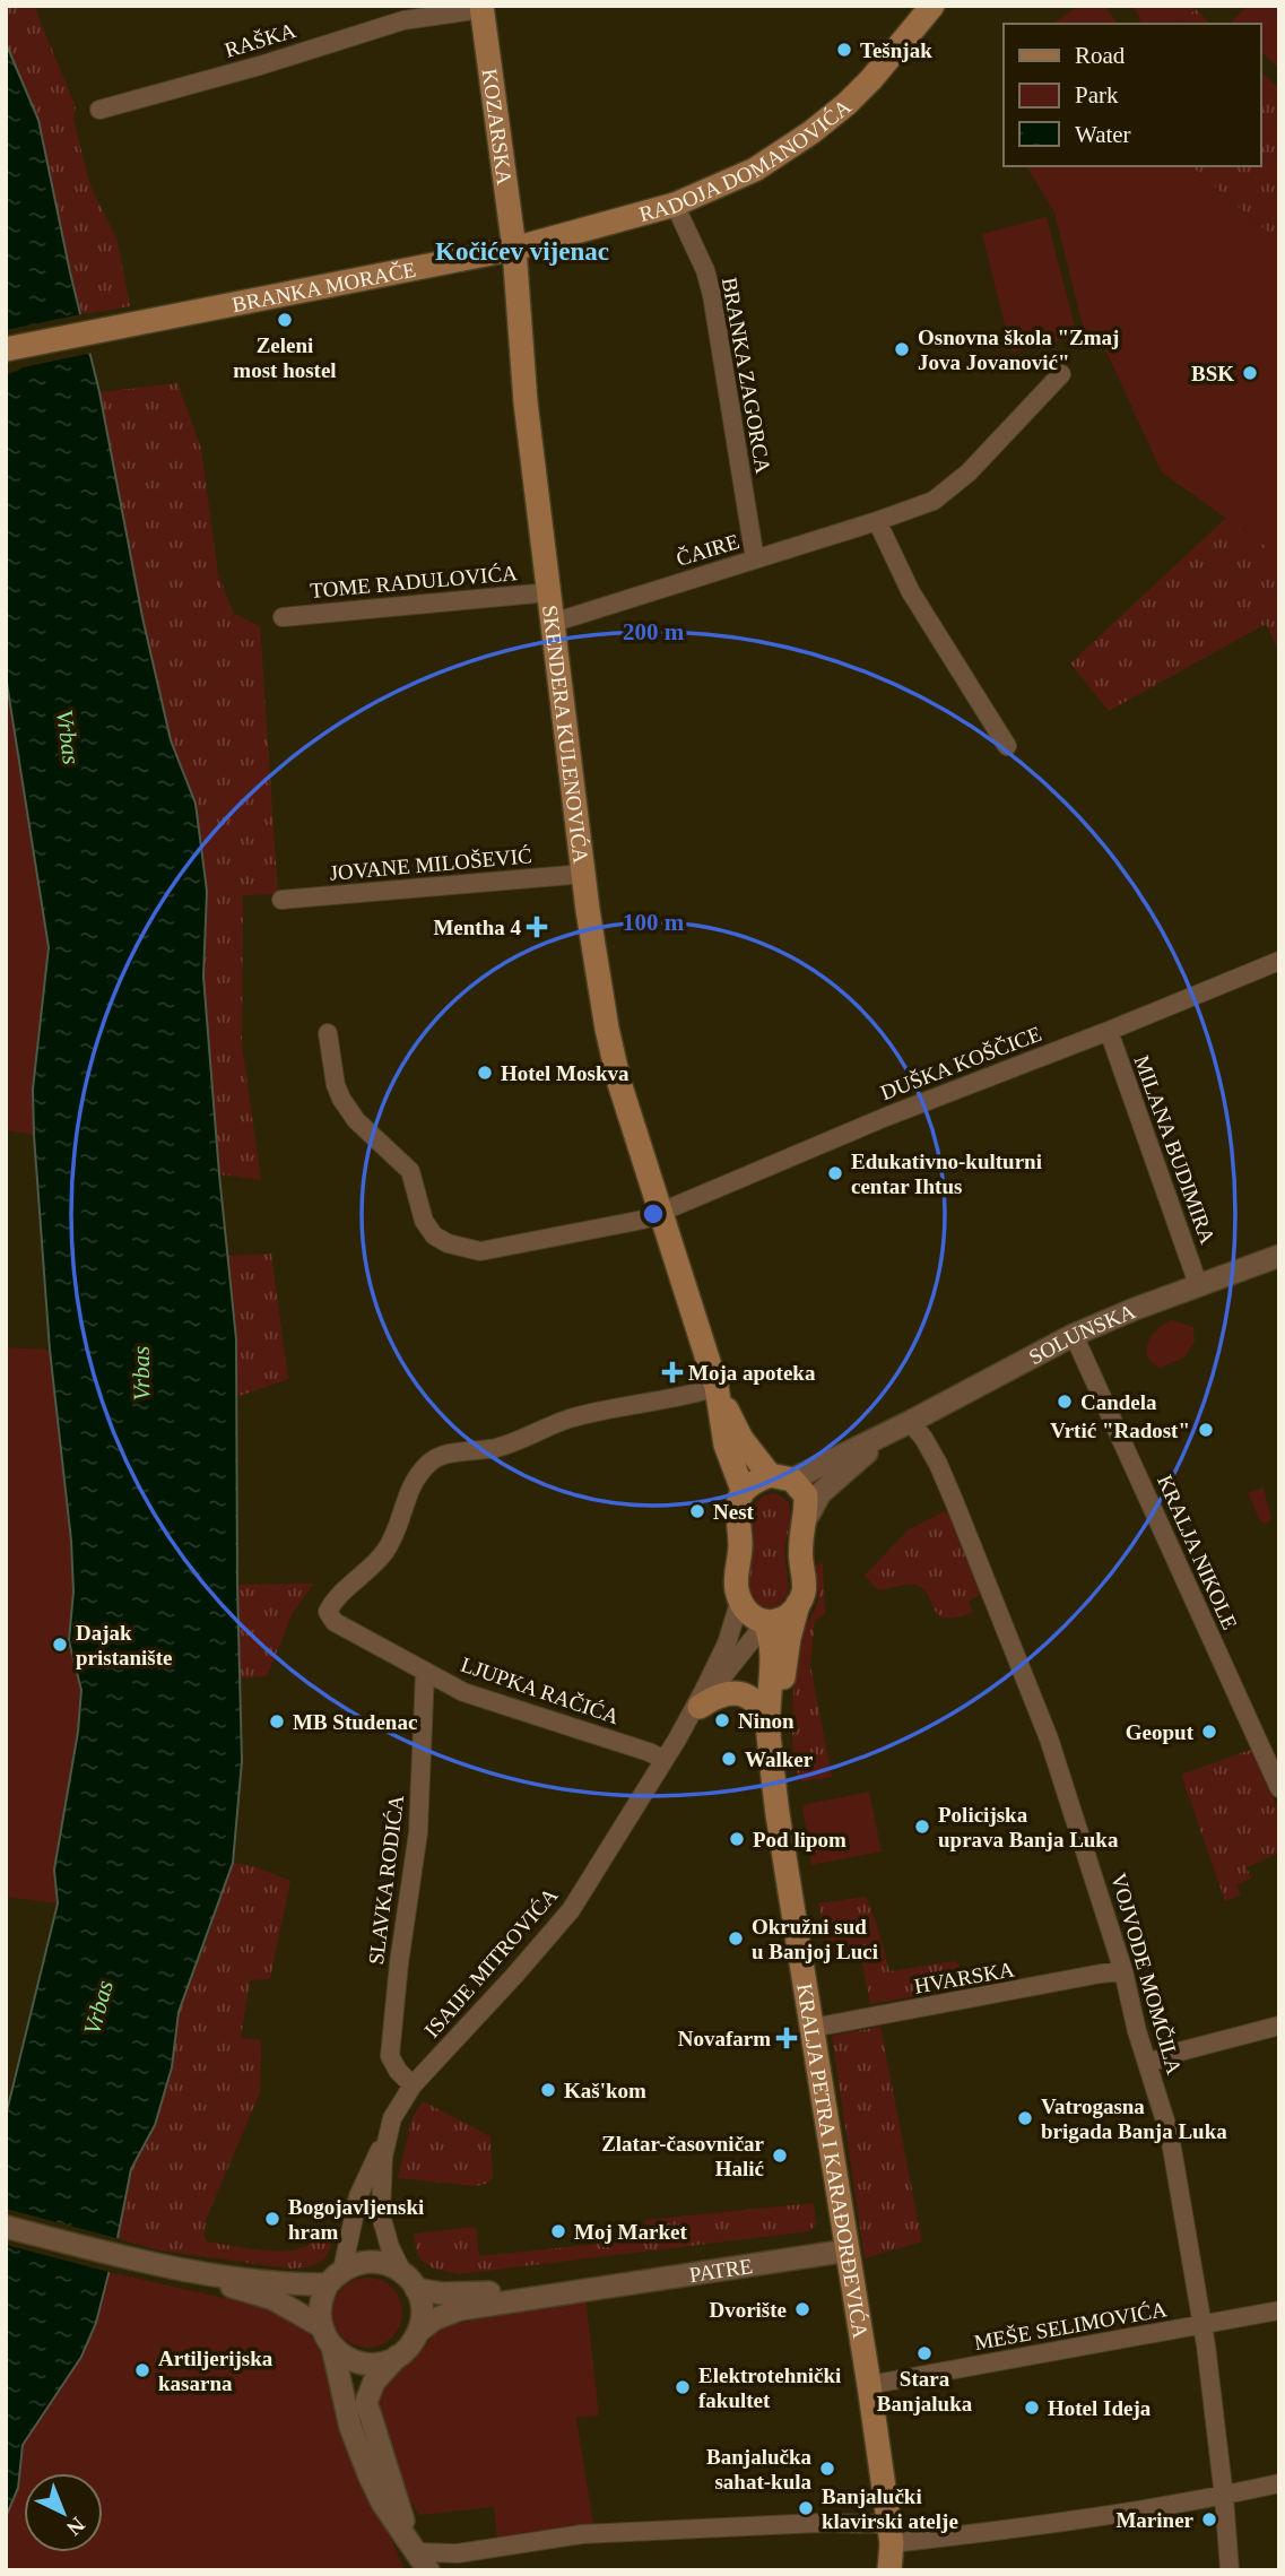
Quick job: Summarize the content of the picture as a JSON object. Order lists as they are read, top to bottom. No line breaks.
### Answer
{"streets":{"main road":["KOZARSKA","RADOJA DOMANOVIĆA","BRANKA MORAČE","SKENDERA KULENOVIĆA","KRALJA PETRA I KARAĐORĐEVIĆA"],"street":["RAŠKA","BRANKA ZAGORCA","ČAIRE","TOME RADULOVIĆA","JOVANE MILOŠEVIĆ","DUŠKA KOŠČICE","MILANA BUDIMIRA","SOLUNSKA","KRALJA NIKOLE","LJUPKA RAČIĆA","SLAVKA RODIĆA","ISAIJE MITROVIĆA","VOJVODE MOMČILA","HVARSKA","PATRE","MEŠE SELIMOVIĆA"]},"crossings":[["RAŠKA","KOZARSKA"],["KOZARSKA","RADOJA DOMANOVIĆA"],["KOZARSKA","BRANKA MORAČE"],["KOZARSKA","SKENDERA KULENOVIĆA"],["RADOJA DOMANOVIĆA","BRANKA MORAČE"],["RADOJA DOMANOVIĆA","BRANKA ZAGORCA"],["RADOJA DOMANOVIĆA","SKENDERA KULENOVIĆA"],["BRANKA MORAČE","SKENDERA KULENOVIĆA"],["BRANKA ZAGORCA","ČAIRE"],["ČAIRE","SKENDERA KULENOVIĆA"],["TOME RADULOVIĆA","SKENDERA KULENOVIĆA"],["SKENDERA KULENOVIĆA","JOVANE MILOŠEVIĆ"],["SKENDERA KULENOVIĆA","DUŠKA KOŠČICE"],["SKENDERA KULENOVIĆA","SOLUNSKA"],["SKENDERA KULENOVIĆA","LJUPKA RAČIĆA"],["SKENDERA KULENOVIĆA","KRALJA PETRA I KARAĐORĐEVIĆA"],["DUŠKA KOŠČICE","MILANA BUDIMIRA"],["MILANA BUDIMIRA","SOLUNSKA"],["SOLUNSKA","KRALJA NIKOLE"],["SOLUNSKA","VOJVODE MOMČILA"],["SOLUNSKA","KRALJA PETRA I KARAĐORĐEVIĆA"],["LJUPKA RAČIĆA","SLAVKA RODIĆA"],["LJUPKA RAČIĆA","ISAIJE MITROVIĆA"],["SLAVKA RODIĆA","ISAIJE MITROVIĆA"],["ISAIJE MITROVIĆA","KRALJA PETRA I KARAĐORĐEVIĆA"],["ISAIJE MITROVIĆA","PATRE"],["VOJVODE MOMČILA","HVARSKA"],["VOJVODE MOMČILA","MEŠE SELIMOVIĆA"],["HVARSKA","KRALJA PETRA I KARAĐORĐEVIĆA"],["KRALJA PETRA I KARAĐORĐEVIĆA","PATRE"],["KRALJA PETRA I KARAĐORĐEVIĆA","MEŠE SELIMOVIĆA"]],"districts":["Kočićev vijenac"],"water":["Vrbas"],"places":{"other":["Tešnjak","Zeleni most hostel","Osnovna škola \"Zmaj Jova Jovanović\"","BSK","Hotel Moskva","Edukativno-kulturni centar Ihtus","Candela","Vrtić \"Radost\"","Nest","Dajak pristanište","Ninon","MB Studenac","Geoput","Walker","Policijska uprava Banja Luka","Pod lipom","Okružni sud u Banjoj Luci","Kaš'kom","Vatrogasna brigada Banja Luka","Zlatar-časovničar Halić","Bogojavljenski hram","Moj Market","Dvorište","Stara Banjaluka","Artiljerijska kasarna","Elektrotehnički fakultet","Hotel Ideja","Banjalučka sahat-kula","Banjalučki klavirski atelje","Mariner"],"health":["Mentha 4","Moja apoteka","Novafarm"]},"legend":["Road","Park","Water"],"north":"bottom right","rings":["200 m","100 m"]}
